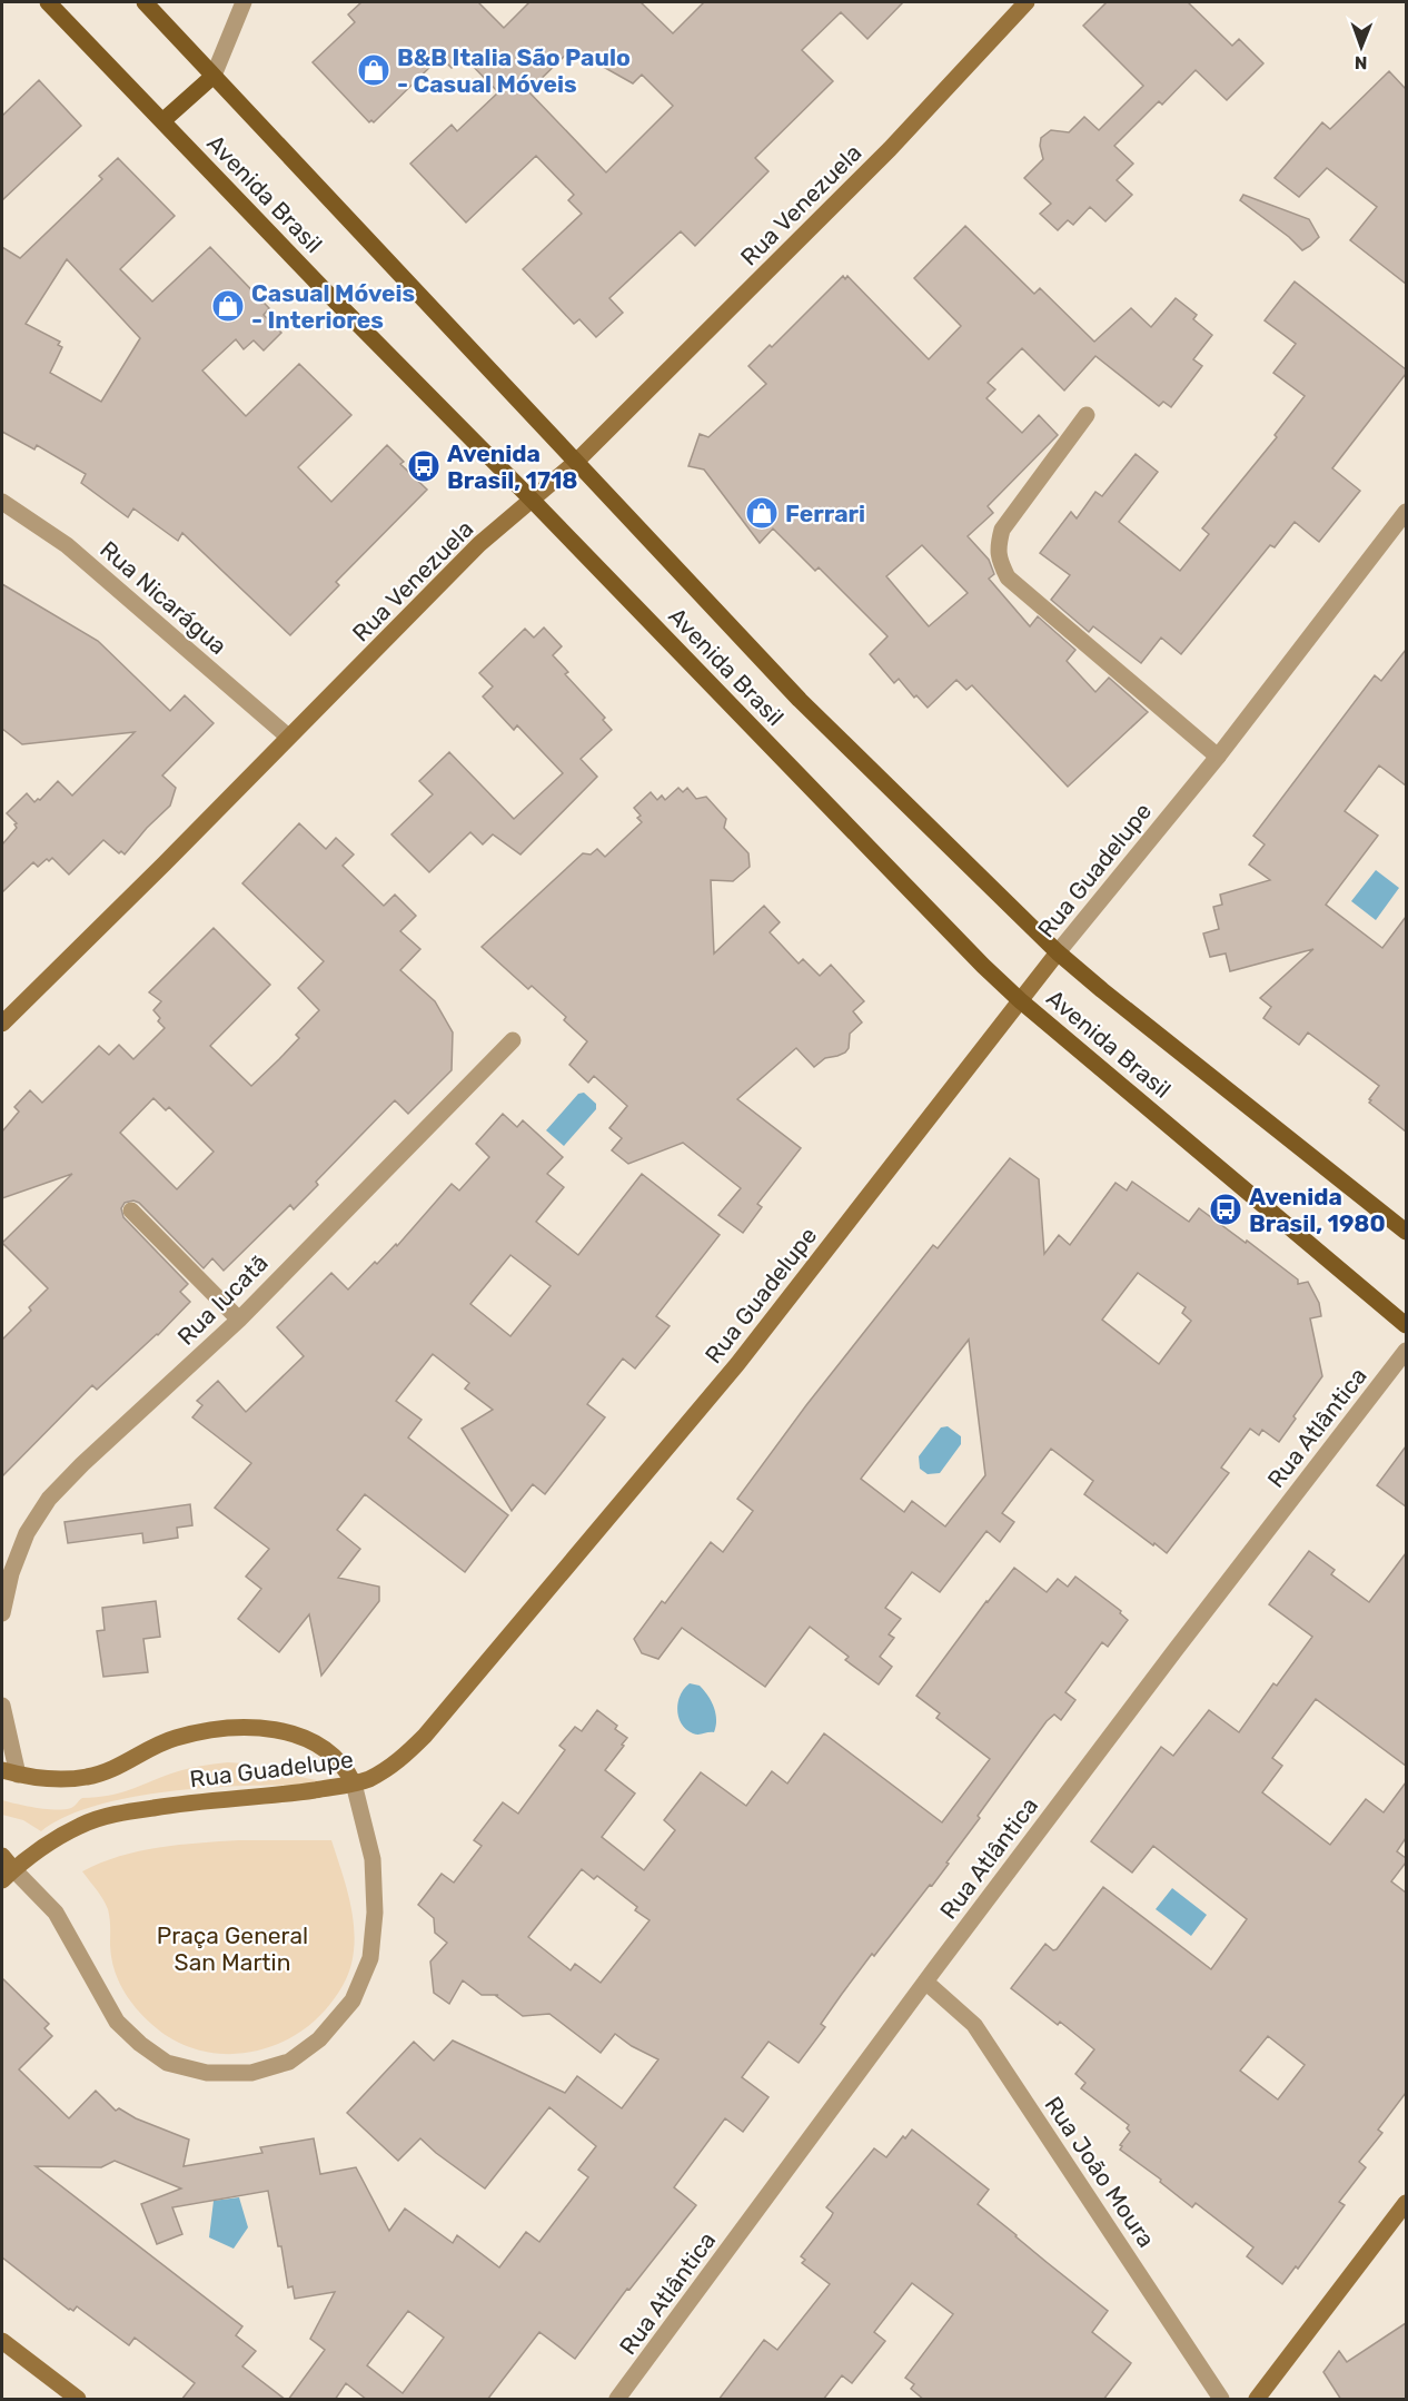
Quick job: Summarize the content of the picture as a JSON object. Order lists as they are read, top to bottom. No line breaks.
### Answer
{"streets":{"main road":["Avenida Brasil"],"street":["Rua Venezuela","Rua Nicarágua","Rua Guadelupe","Rua Iucatã","Rua Atlântica","Rua João Moura"]},"crossings":[["Avenida Brasil","Rua Venezuela"],["Avenida Brasil","Rua Guadelupe"],["Rua Venezuela","Rua Nicarágua"],["Rua Atlântica","Rua João Moura"]],"parks":["Praça General San Martin"],"places":{"shop":["B&B Italia São Paulo - Casual Móveis","Casual Móveis - Interiores","Ferrari"],"bus stop":["Avenida Brasil, 1718","Avenida Brasil, 1980"]},"north":"bottom"}
